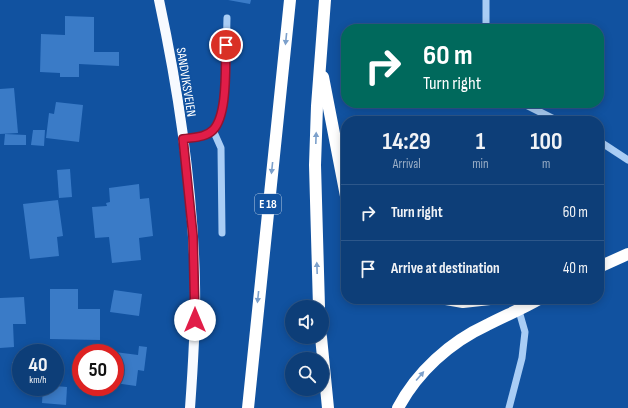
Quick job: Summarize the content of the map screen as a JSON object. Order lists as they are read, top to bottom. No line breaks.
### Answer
{"streets":{"highway":["E 18"],"main road":["SANDVIKSVEIEN"]},"page":{"turn":["60 m","Turn right"],"eta":["14:29","Arrival","1","min","100","m"],"list":[{"name":"Turn right","value":"60 m"},{"name":"Arrive at destination","value":"40 m"}],"speed":"40 km/h","limit":"50"}}
